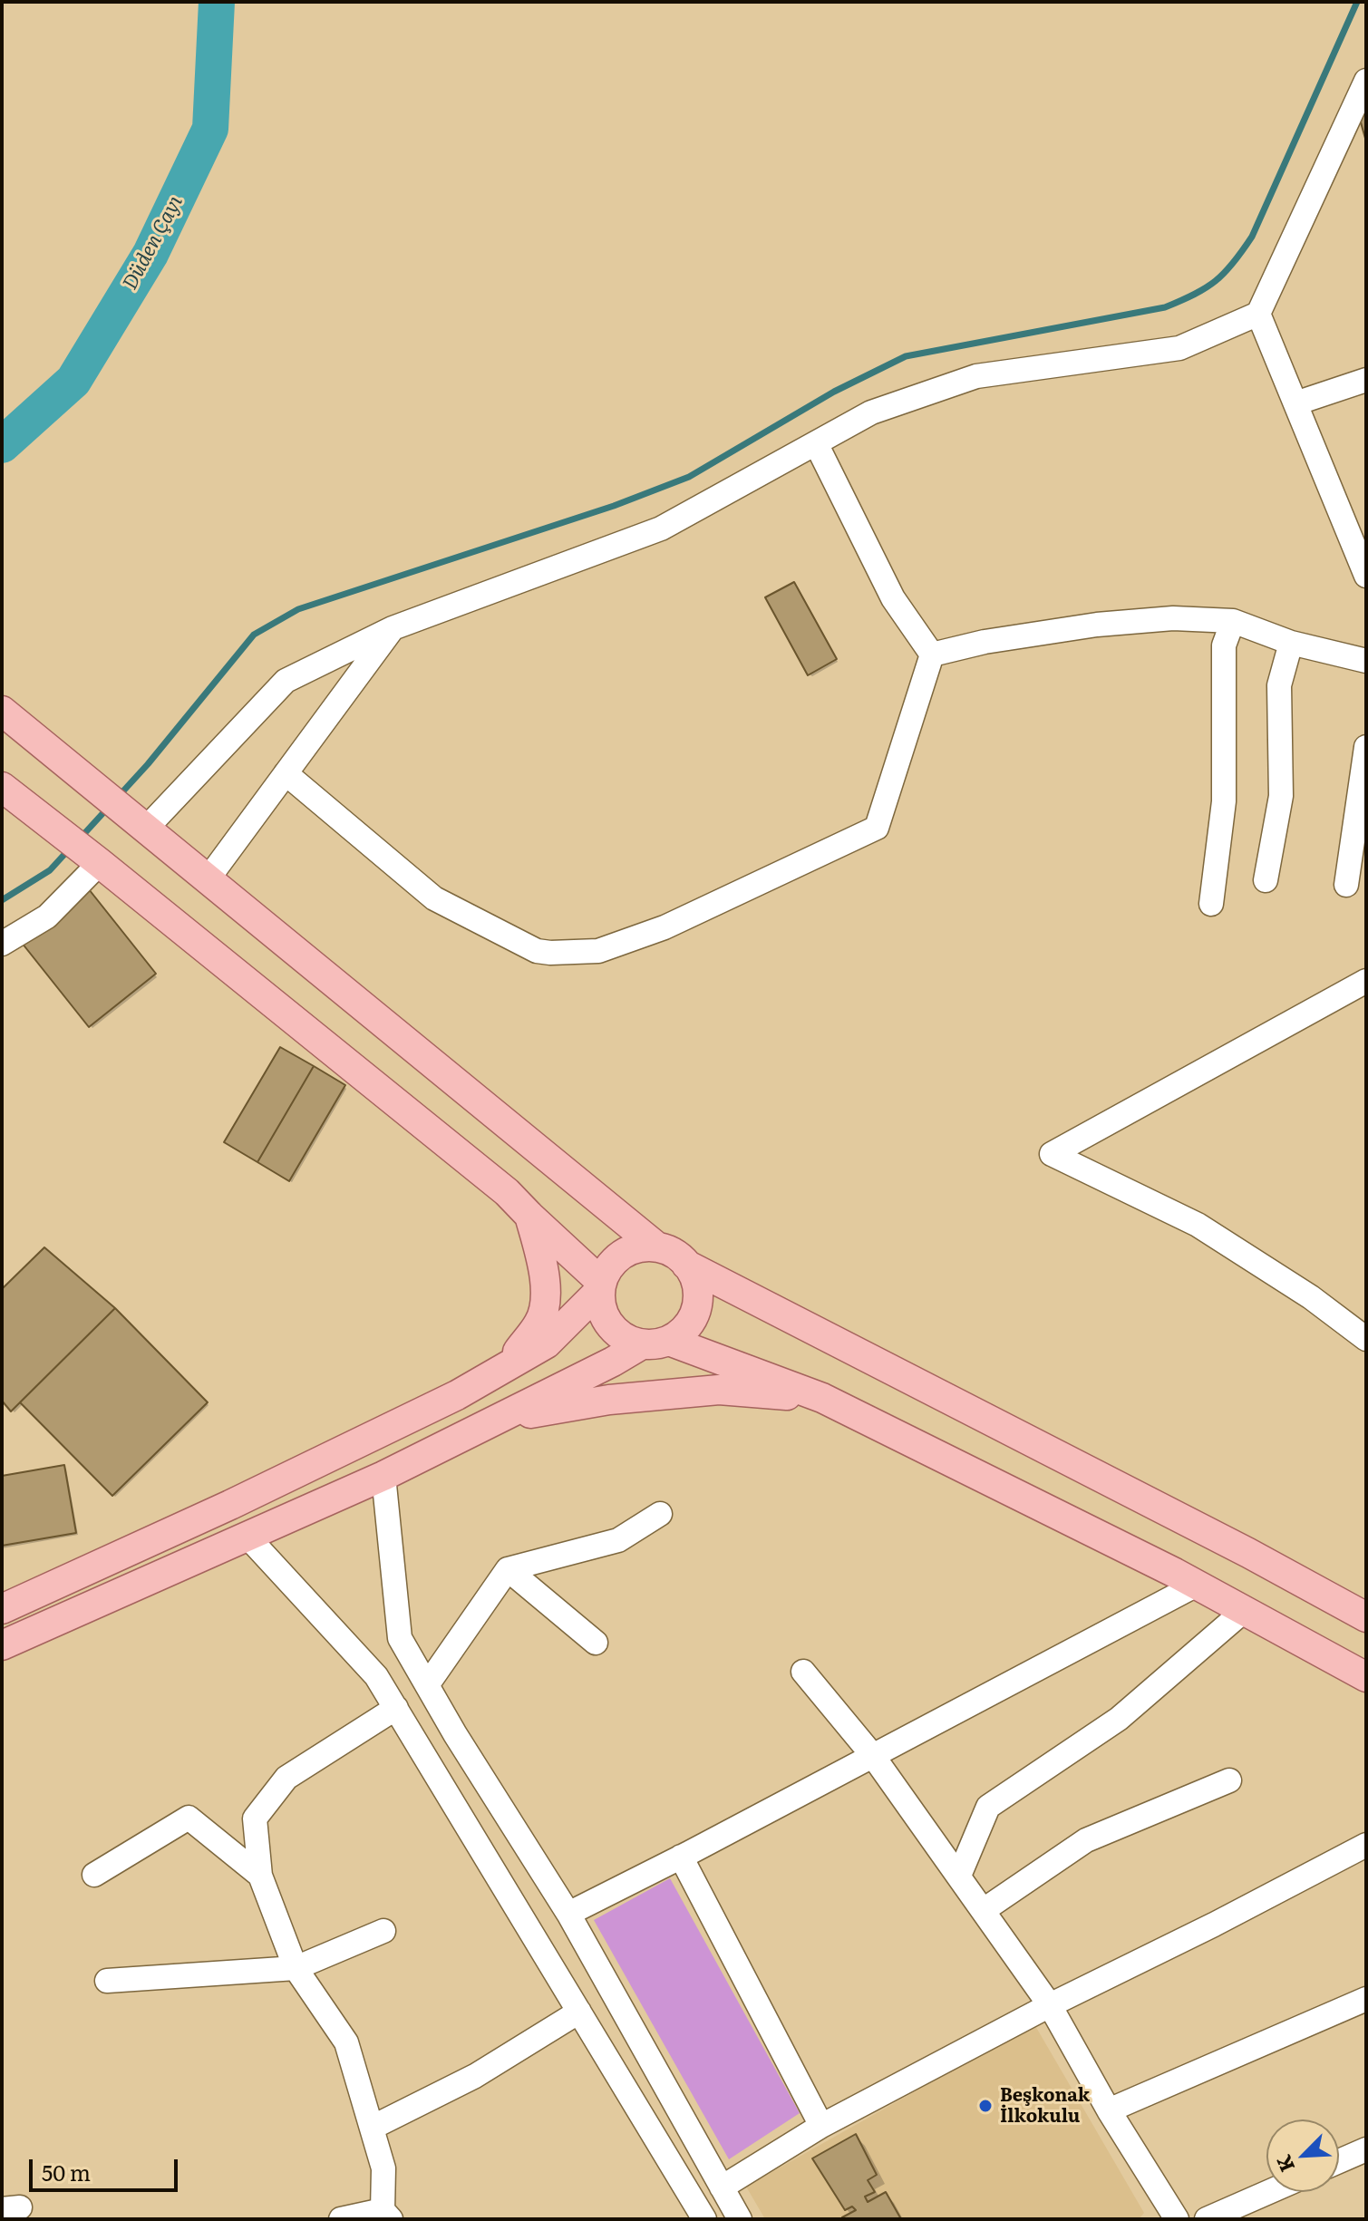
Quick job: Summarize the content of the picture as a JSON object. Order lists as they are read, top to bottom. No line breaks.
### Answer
{"water":["Düden Çayı"],"places":["Beşkonak İlkokulu"],"scale_bar":"50 m","north":"bottom left"}
